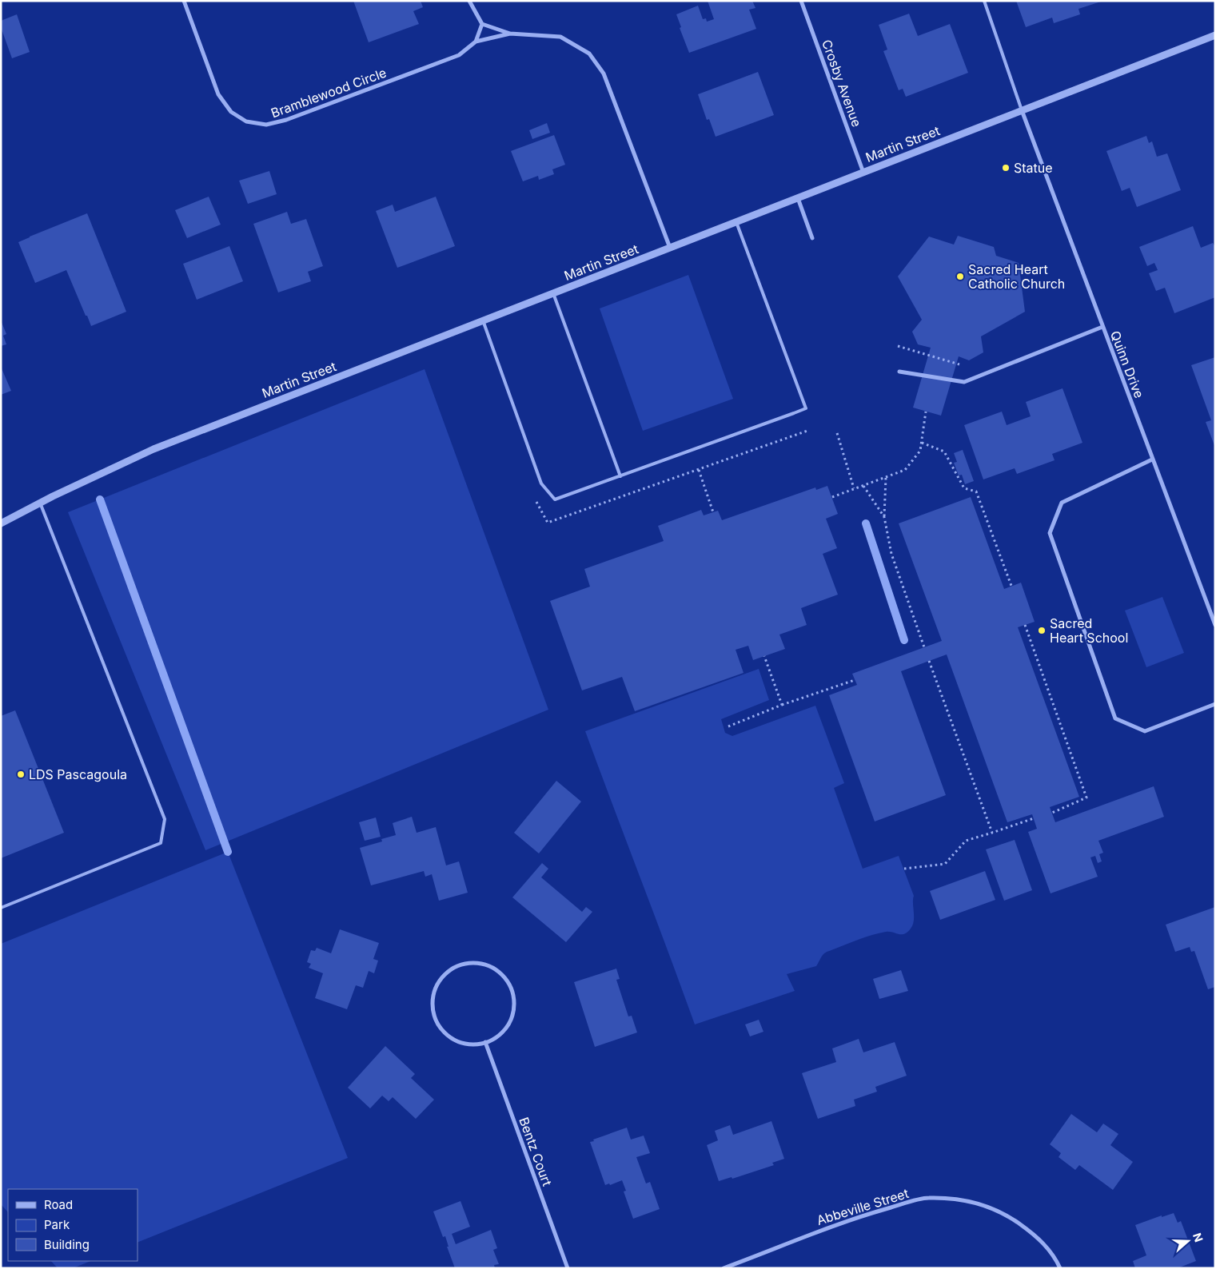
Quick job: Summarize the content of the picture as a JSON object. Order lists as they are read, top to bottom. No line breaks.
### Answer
{"streets":{"street":["Crosby Avenue","Bramblewood Circle","Martin Street","Quinn Drive","Bentz Court","Abbeville Street"]},"crossings":[["Crosby Avenue","Martin Street"],["Bramblewood Circle","Martin Street"],["Martin Street","Quinn Drive"]],"places":["Statue","Sacred Heart Catholic Church","Sacred Heart School","LDS Pascagoula"],"legend":["Road","Park","Building"],"north":"right"}
